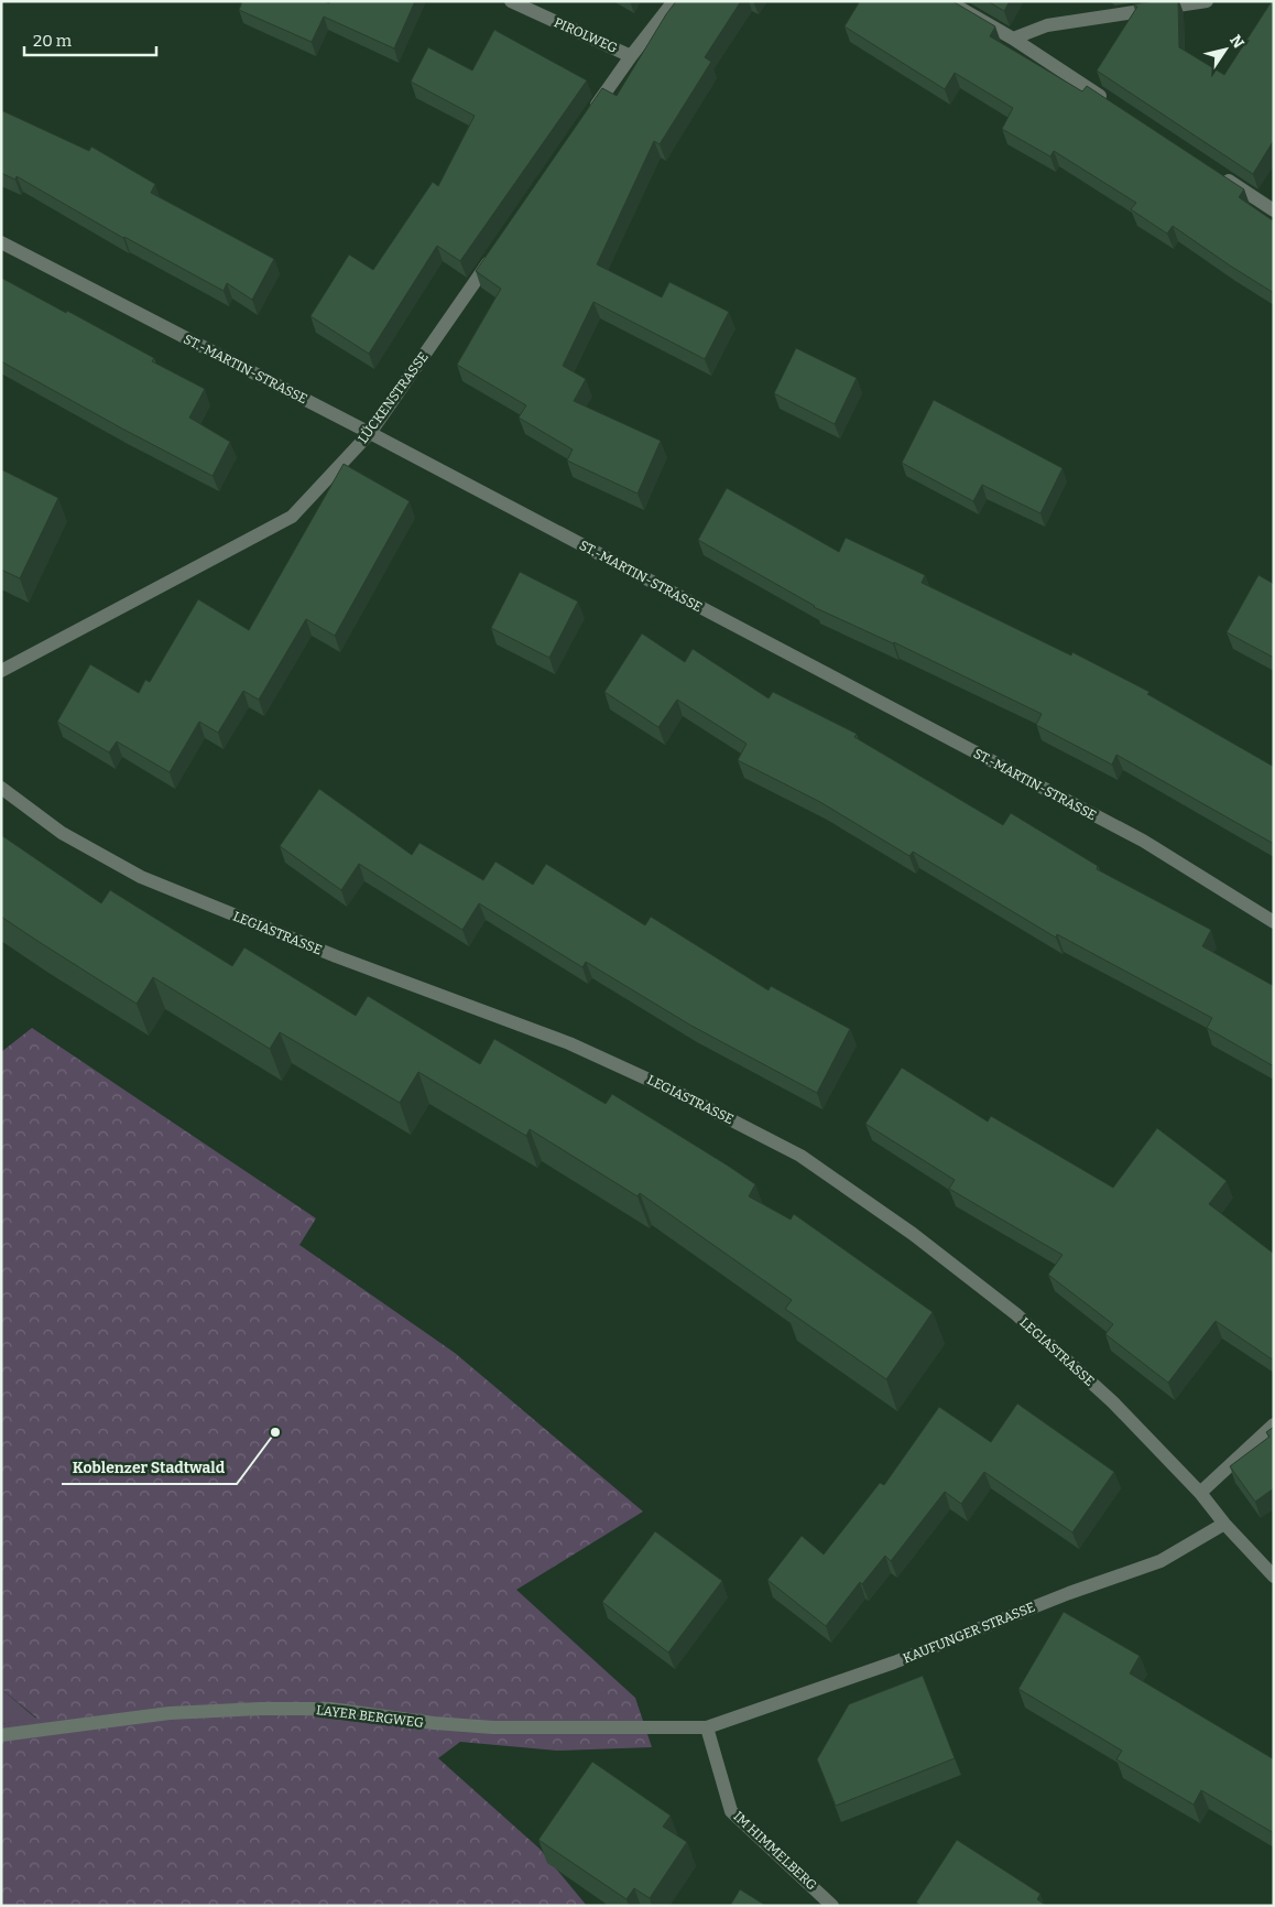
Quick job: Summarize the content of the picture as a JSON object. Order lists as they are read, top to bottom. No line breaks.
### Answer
{"streets":{"street":["PIROLWEG","ST.-MARTIN-STRASSE","LÜCKENSTRASSE","LEGIASTRASSE","KAUFUNGER STRASSE","LAYER BERGWEG","IM HIMMELBERG"]},"crossings":[["ST.-MARTIN-STRASSE","LÜCKENSTRASSE"],["LEGIASTRASSE","KAUFUNGER STRASSE"],["KAUFUNGER STRASSE","LAYER BERGWEG"],["KAUFUNGER STRASSE","IM HIMMELBERG"],["LAYER BERGWEG","IM HIMMELBERG"]],"places":["Koblenzer Stadtwald"],"scale_bar":"20 m","north":"top right"}
